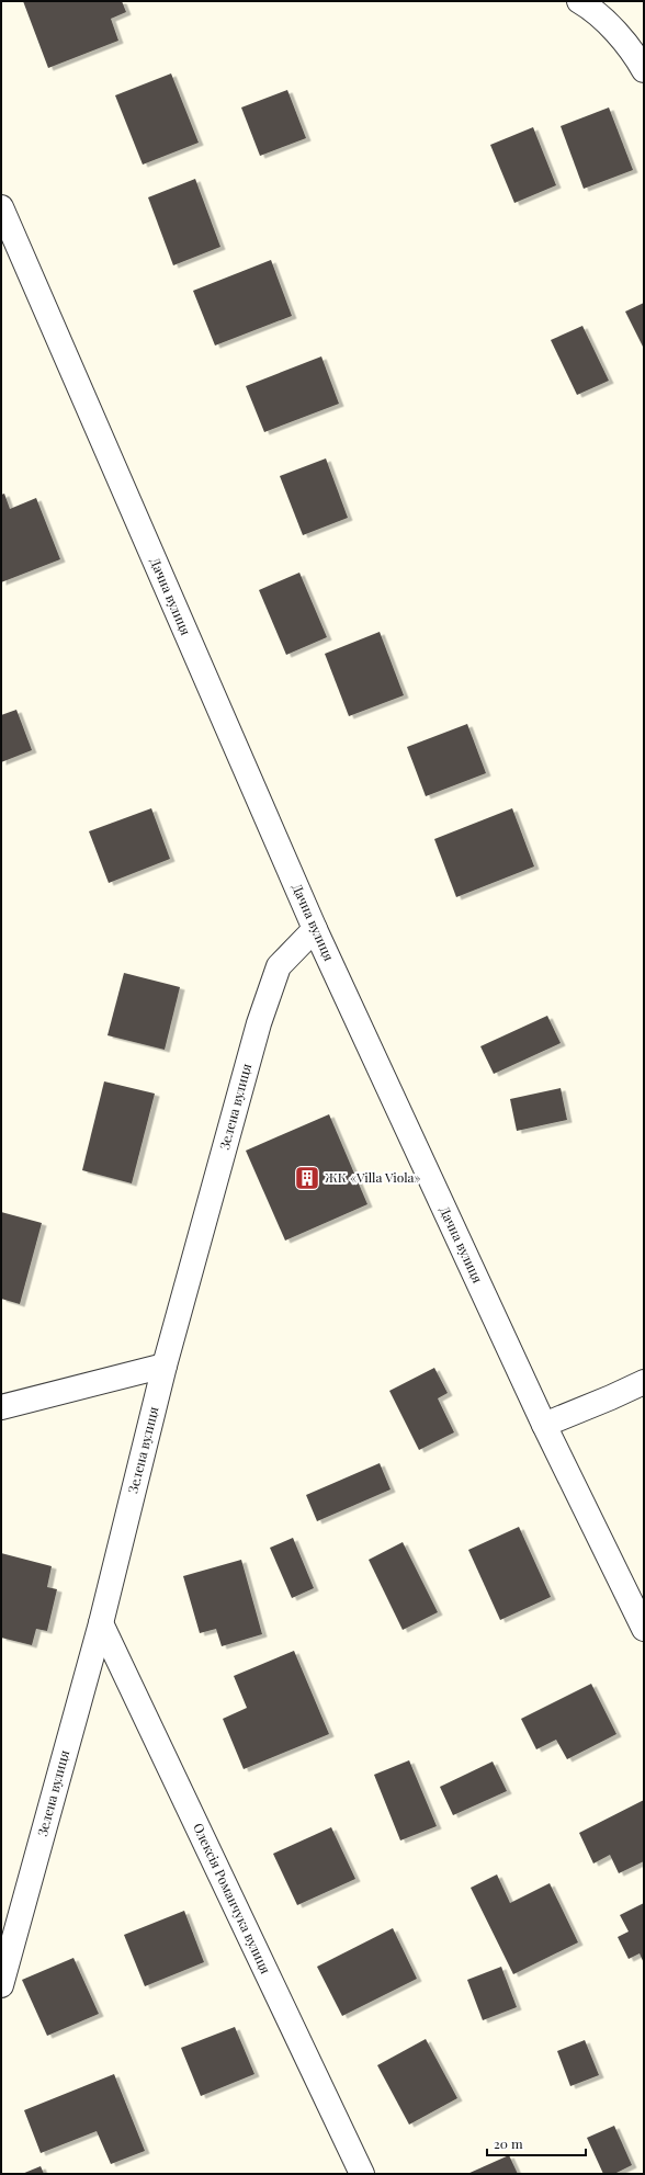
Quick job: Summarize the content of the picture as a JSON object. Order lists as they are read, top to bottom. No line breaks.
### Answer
{"streets":{"street":["Дачна вулиця","Зелена вулиця","Олексія Романчука вулиця"]},"crossings":[["Дачна вулиця","Зелена вулиця"],["Зелена вулиця","Олексія Романчука вулиця"]],"places":{"building":["ЖК «Villa Viola»"]},"scale_bar":"20 m"}
